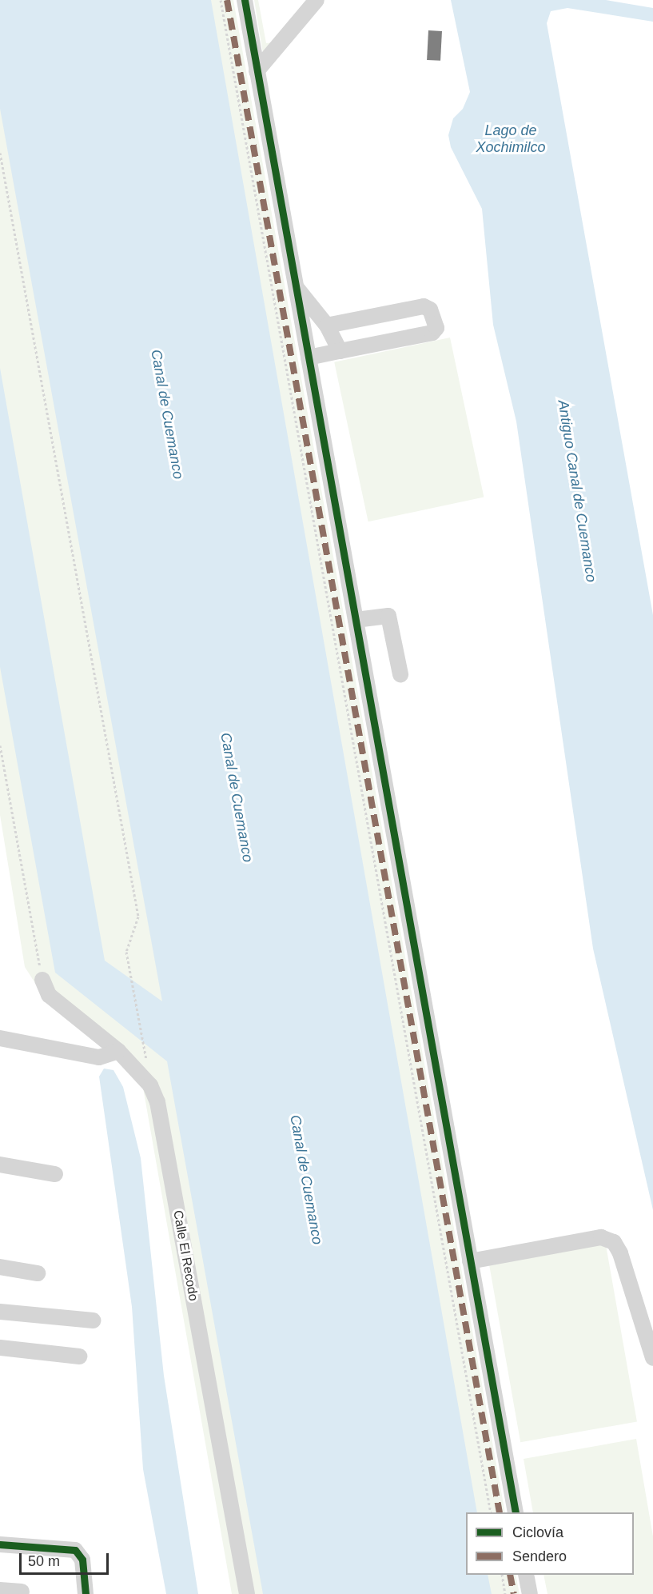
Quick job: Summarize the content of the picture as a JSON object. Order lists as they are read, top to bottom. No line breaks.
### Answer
{"streets":{"street":["Calle El Recodo"]},"water":["Lago de Xochimilco","Canal de Cuemanco","Antiguo Canal de Cuemanco"],"legend":["Ciclovía","Sendero"],"scale_bar":"50 m"}
